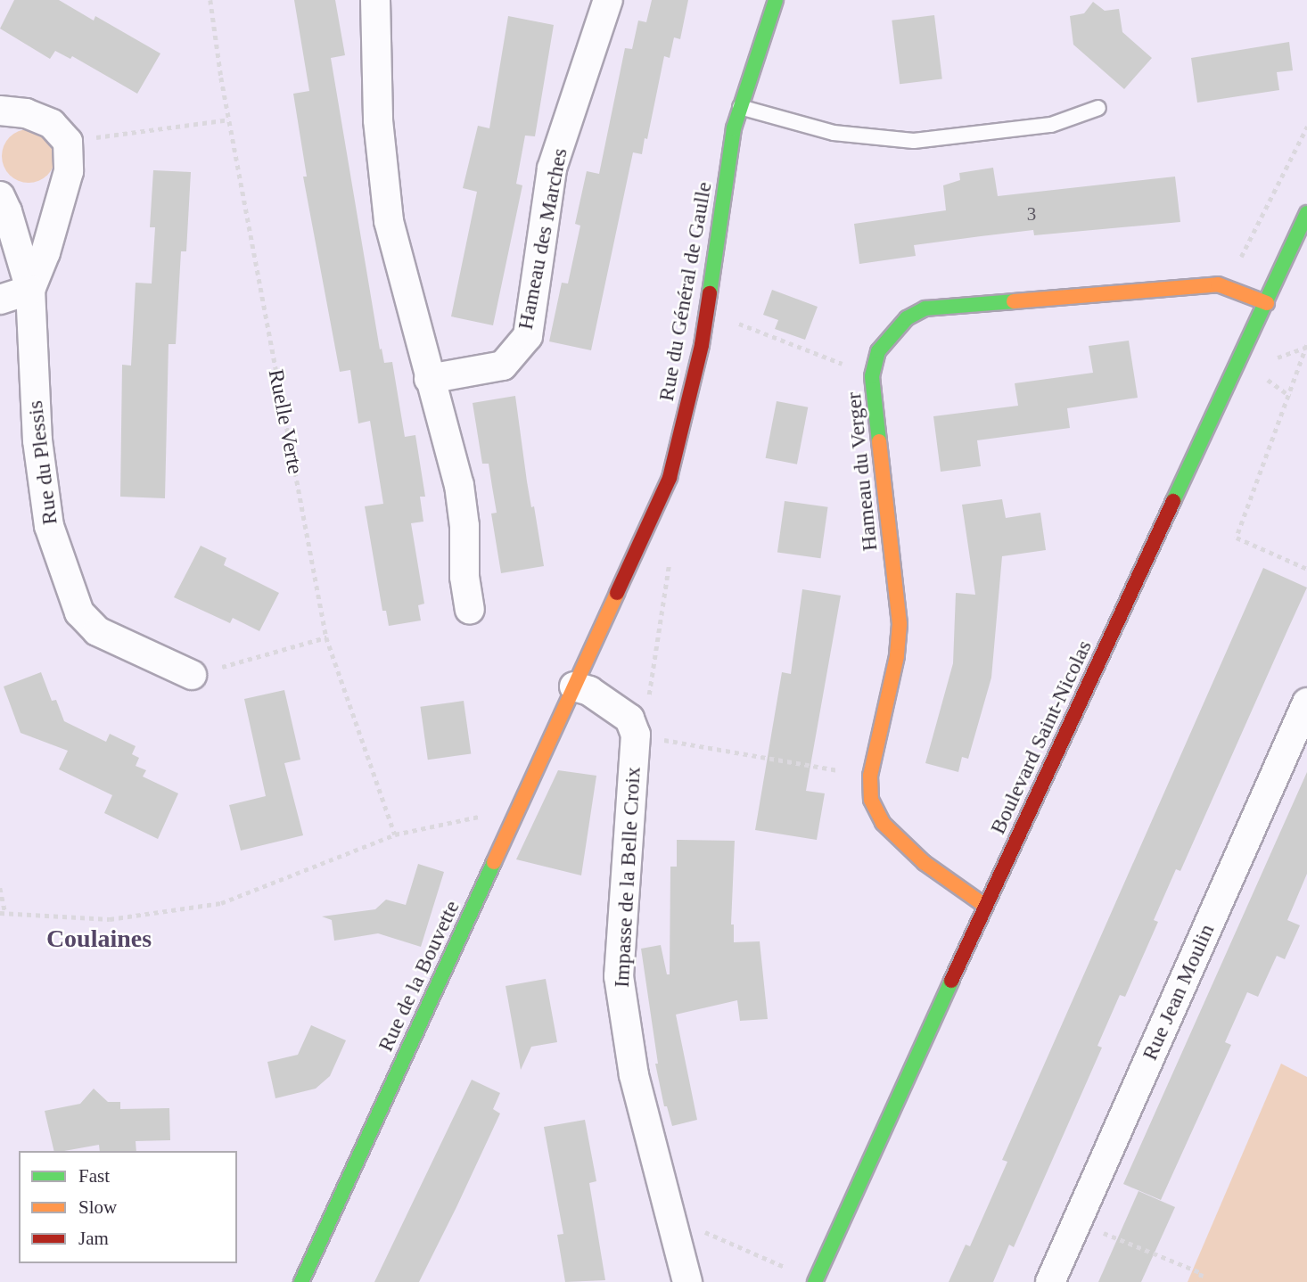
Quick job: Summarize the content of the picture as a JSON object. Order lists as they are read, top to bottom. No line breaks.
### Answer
{"streets":{"street":["Hameau des Marches","Rue du Général de Gaulle","Rue du Plessis","Hameau du Verger","Boulevard Saint-Nicolas","Impasse de la Belle Croix","Rue de la Bouvette","Rue Jean Moulin"],"path":["Ruelle Verte"]},"crossings":[["Rue du Général de Gaulle","Impasse de la Belle Croix"],["Rue du Général de Gaulle","Rue de la Bouvette"],["Hameau du Verger","Boulevard Saint-Nicolas"],["Impasse de la Belle Croix","Rue de la Bouvette"]],"districts":["Coulaines"],"house_numbers":["3"],"legend":["Fast","Slow","Jam"]}
